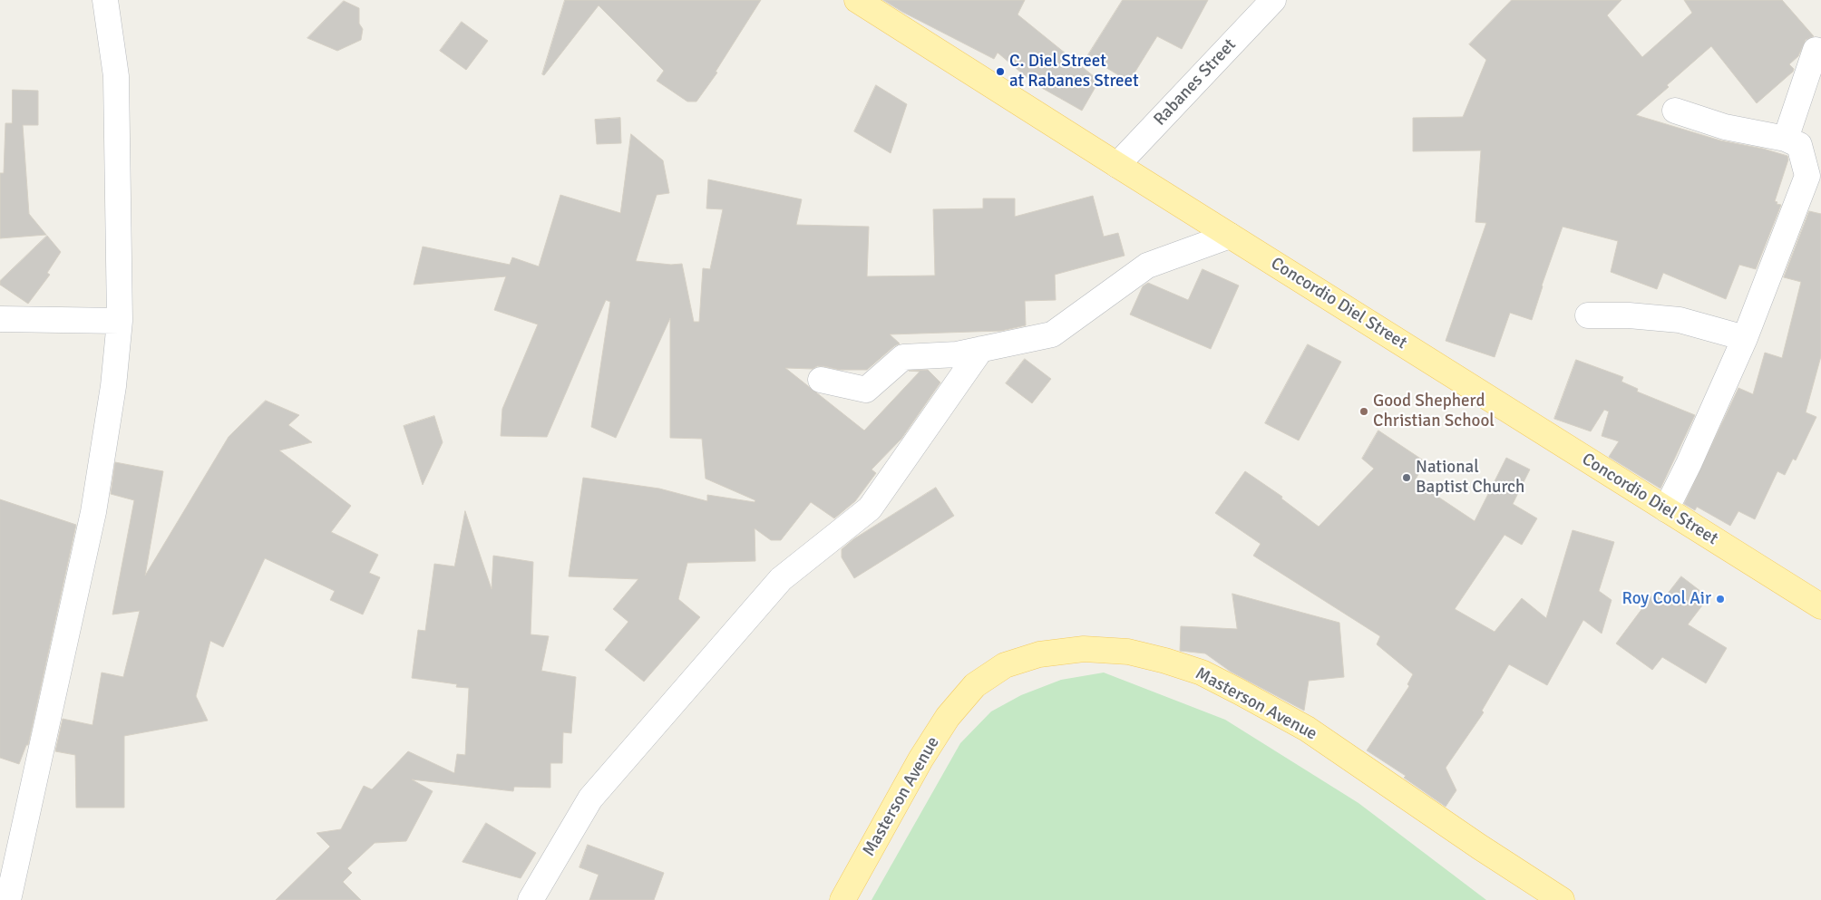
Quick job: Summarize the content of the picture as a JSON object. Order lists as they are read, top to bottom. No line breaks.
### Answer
{"streets":{"main road":["Concordio Diel Street","Masterson Avenue"],"street":["Rabanes Street"]},"crossings":[["Rabanes Street","Concordio Diel Street"]],"places":["C. Diel Street at Rabanes Street","Good Shepherd Christian School","National Baptist Church","Roy Cool Air"]}
